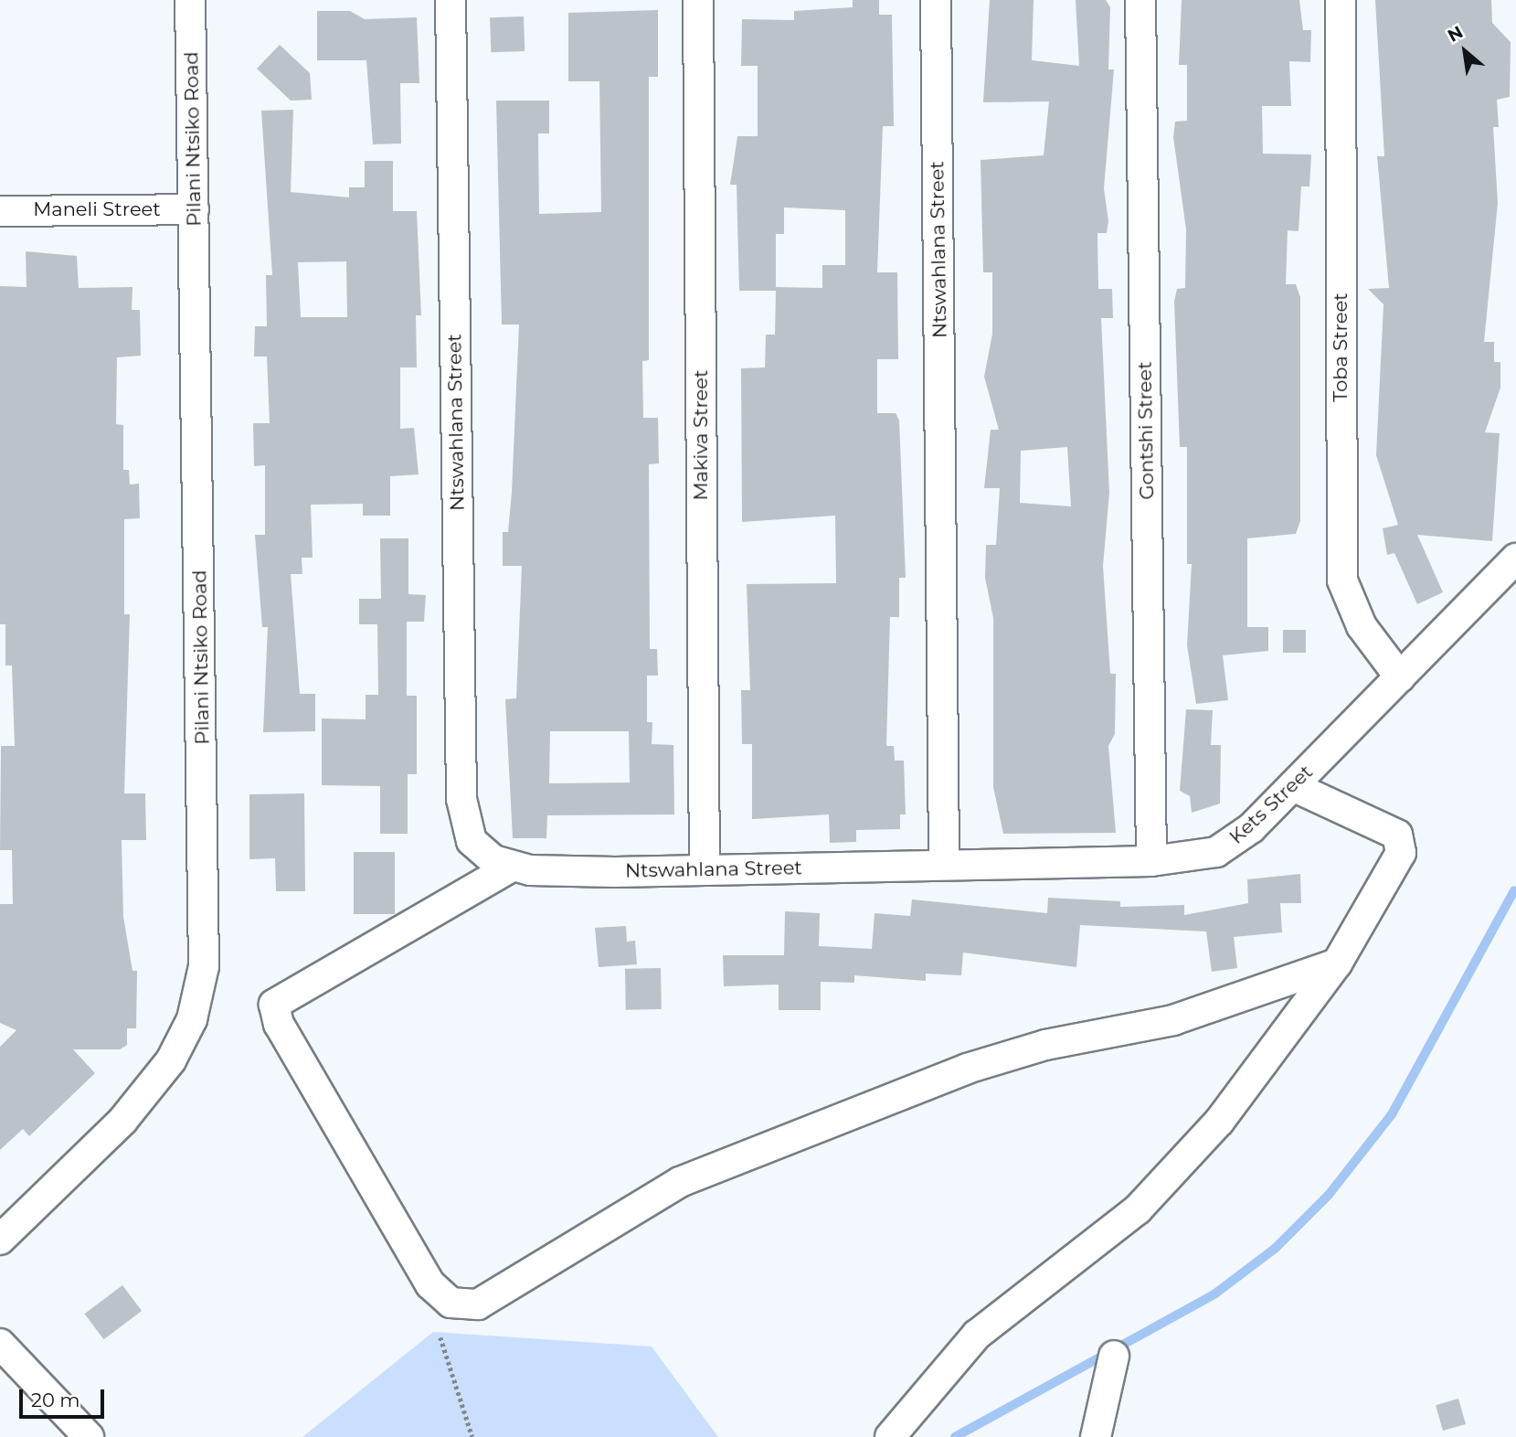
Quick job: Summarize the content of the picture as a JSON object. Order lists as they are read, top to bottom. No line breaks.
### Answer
{"streets":{"street":["Pilani Ntsiko Road","Maneli Street","Ntswahlana Street","Toba Street","Gontshi Street","Makiva Street","Kets Street"]},"crossings":[["Pilani Ntsiko Road","Maneli Street"],["Ntswahlana Street","Makiva Street"],["Ntswahlana Street","Kets Street"],["Toba Street","Kets Street"],["Gontshi Street","Kets Street"]],"scale_bar":"20 m","north":"top left"}
